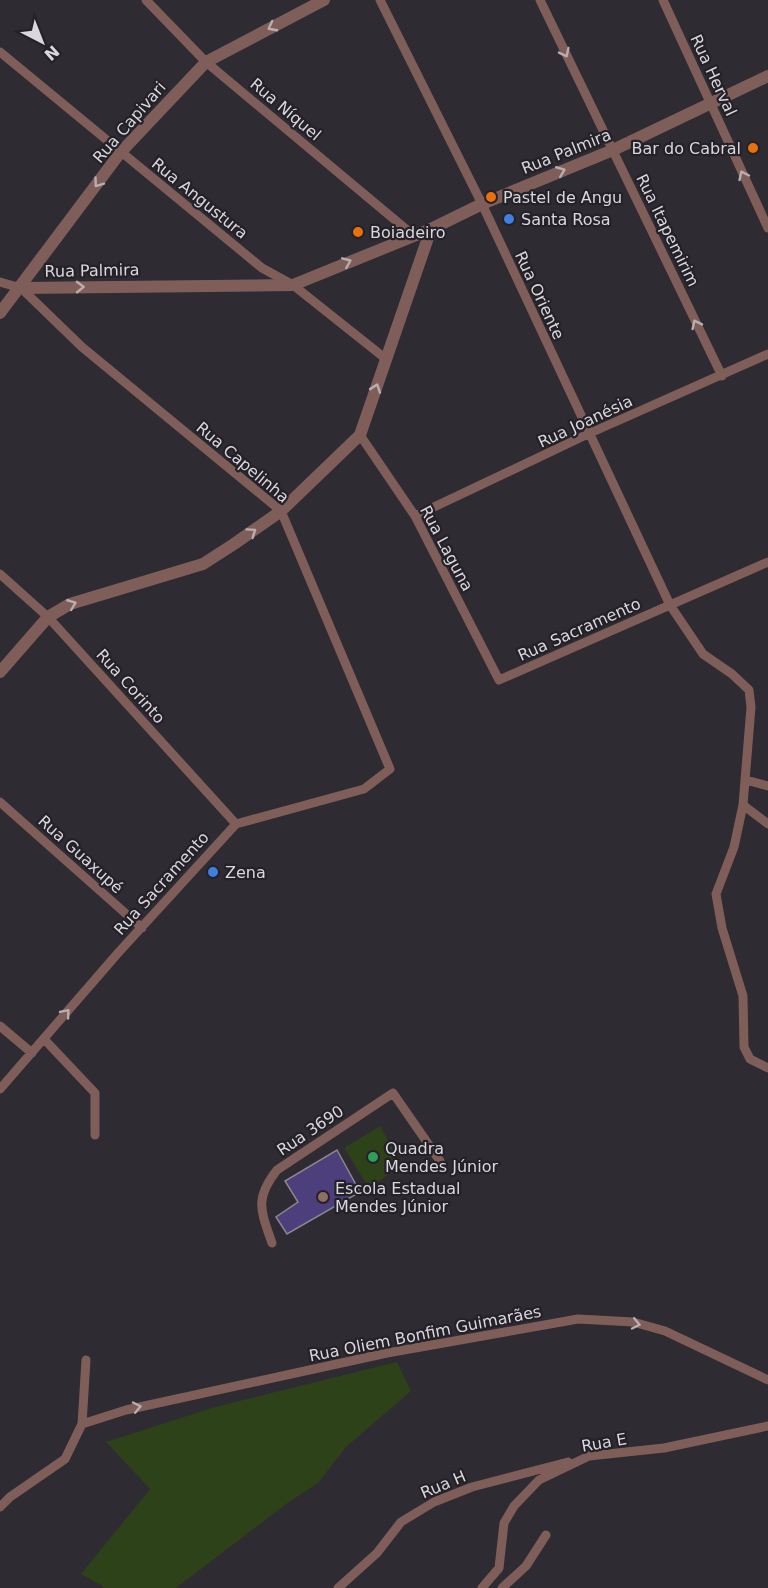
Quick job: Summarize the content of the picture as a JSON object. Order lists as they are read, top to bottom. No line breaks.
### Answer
{"streets":{"street":["Rua Herval","Rua Níquel","Rua Capivari","Rua Palmira","Rua Angustura","Rua Itapemirim","Rua Oriente","Rua Joanésia","Rua Capelinha","Rua Laguna","Rua Sacramento","Rua Corinto","Rua Guaxupé","Rua 3690","Rua Oliem Bonfim Guimarães","Rua E","Rua H"]},"crossings":[["Rua Herval","Rua Palmira"],["Rua Níquel","Rua Capivari"],["Rua Níquel","Rua Palmira"],["Rua Capivari","Rua Palmira"],["Rua Capivari","Rua Angustura"],["Rua Capivari","Rua Capelinha"],["Rua Palmira","Rua Angustura"],["Rua Palmira","Rua Itapemirim"],["Rua Palmira","Rua Oriente"],["Rua Palmira","Rua Capelinha"],["Rua Itapemirim","Rua Joanésia"],["Rua Oriente","Rua Joanésia"],["Rua Oriente","Rua Sacramento"],["Rua Joanésia","Rua Laguna"],["Rua Capelinha","Rua Sacramento"],["Rua Capelinha","Rua Corinto"],["Rua Laguna","Rua Sacramento"],["Rua Sacramento","Rua Corinto"],["Rua Sacramento","Rua Guaxupé"],["Rua E","Rua H"]],"one_way":["Rua Herval","Rua Capivari","Rua Palmira","Rua Oliem Bonfim Guimarães"],"places":["Bar do Cabral","Pastel de Angu","Santa Rosa","Boiadeiro","Zena","Quadra Mendes Júnior","Escola Estadual Mendes Júnior"],"north":"bottom right"}
